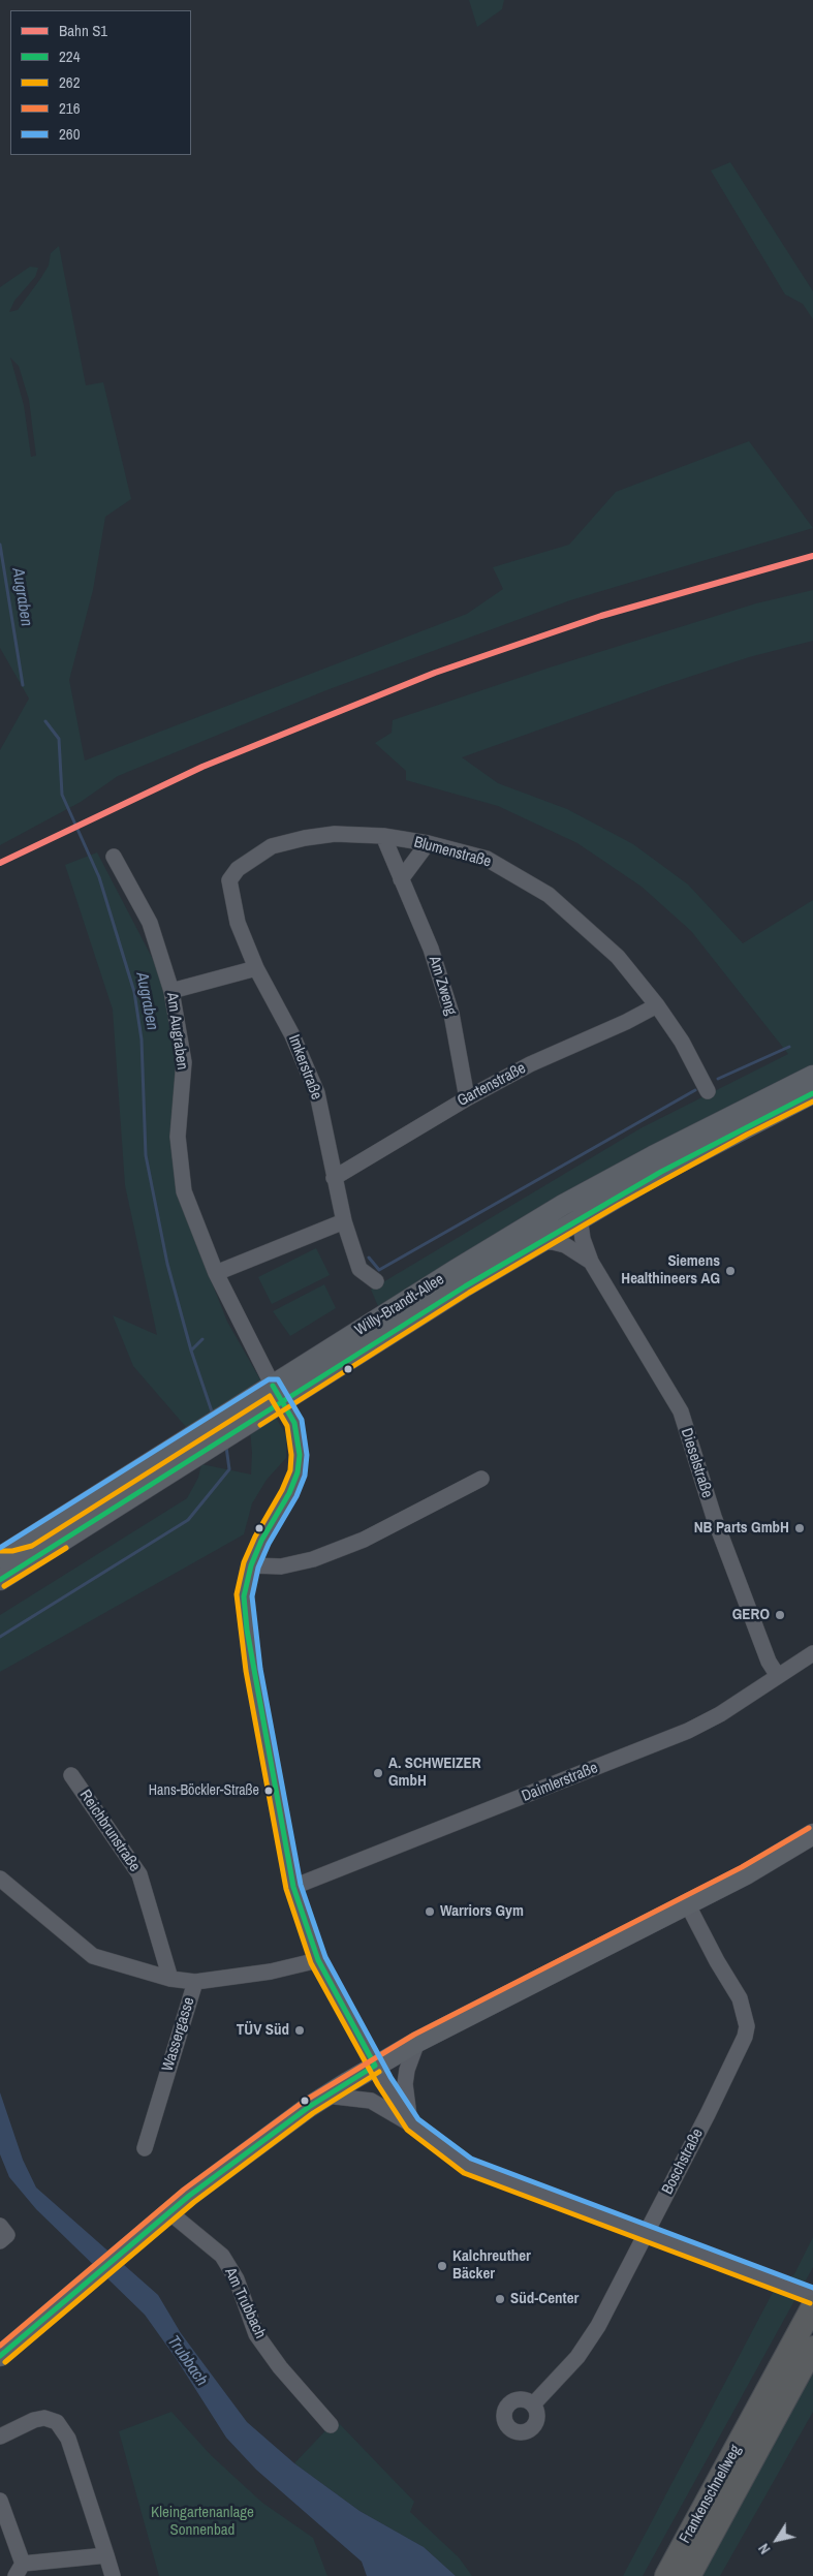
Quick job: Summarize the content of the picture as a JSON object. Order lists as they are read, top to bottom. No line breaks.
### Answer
{"streets":{"highway":["Frankenschnellweg"],"main road":["Willy-Brandt-Allee"],"street":["Blumenstraße","Am Zweng","Am Augraben","Imkerstraße","Gartenstraße","Dieselstraße","Daimlerstraße","Reichbrunstraße","Wassergasse","Boschstraße","Am Trubbach"]},"crossings":[["Blumenstraße","Am Zweng"],["Blumenstraße","Imkerstraße"],["Blumenstraße","Gartenstraße"],["Am Zweng","Gartenstraße"],["Am Augraben","Willy-Brandt-Allee"],["Imkerstraße","Gartenstraße"],["Willy-Brandt-Allee","Dieselstraße"],["Dieselstraße","Daimlerstraße"]],"water":["Augraben","Trubbach"],"parks":["Kleingartenanlage Sonnenbad"],"places":["Siemens Healthineers AG","NB Parts GmbH","GERO","A. SCHWEIZER GmbH","Hans-Böckler-Straße","Warriors Gym","TÜV Süd","Kalchreuther Bäcker","Süd-Center"],"lines":["rail line S1","transit line 224","transit line 262","transit line 260","transit line 216"],"legend":["Bahn S1","224","262","216","260"],"north":"bottom left"}
